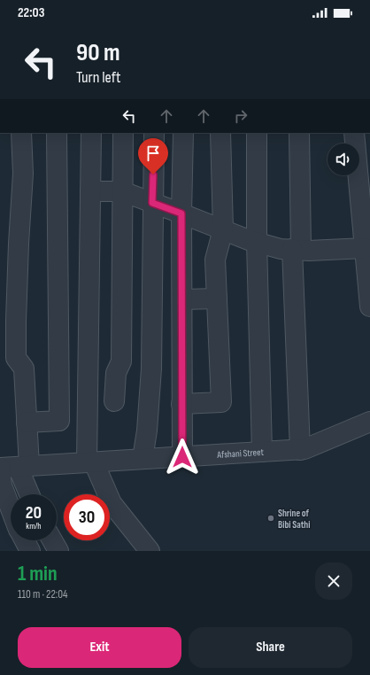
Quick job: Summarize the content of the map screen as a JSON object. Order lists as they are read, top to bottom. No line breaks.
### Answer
{"streets":{"street":["Afshani Street"]},"places":["Shrine of Bibi Sathi"],"page":{"status":"22:03","turn":["90 m","Turn left"],"speed":"20 km/h","limit":"30","heading":["1 min","110 m · 22:04"],"buttons":["Exit","Share"]}}
